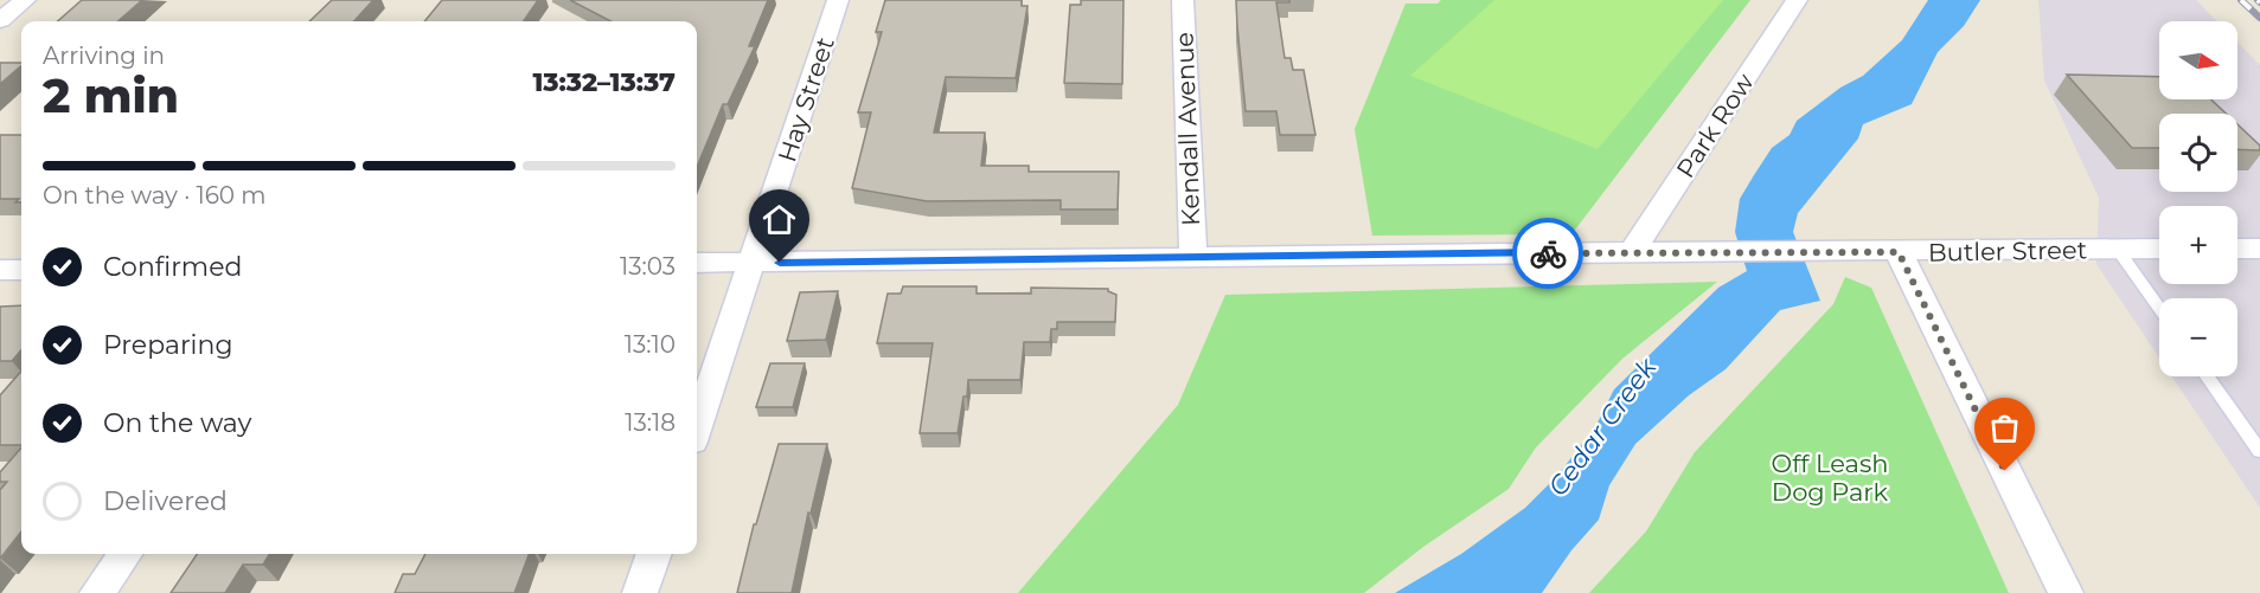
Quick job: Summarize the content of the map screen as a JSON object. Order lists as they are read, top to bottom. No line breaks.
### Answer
{"streets":{"street":["Hay Street","Park Row","Kendall Avenue","Butler Street"]},"crossings":[["Hay Street","Butler Street"],["Park Row","Butler Street"],["Kendall Avenue","Butler Street"]],"water":["Cedar Creek"],"parks":["Off Leash Dog Park"],"north":"right","page":{"map_buttons":["+","−"],"heading":["2 min","Arriving in","13:32–13:37"],"bar":"On the way · 160 m","list":[["Confirmed","13:03"],["Preparing","13:10"],["On the way","13:18"],"Delivered"]}}
